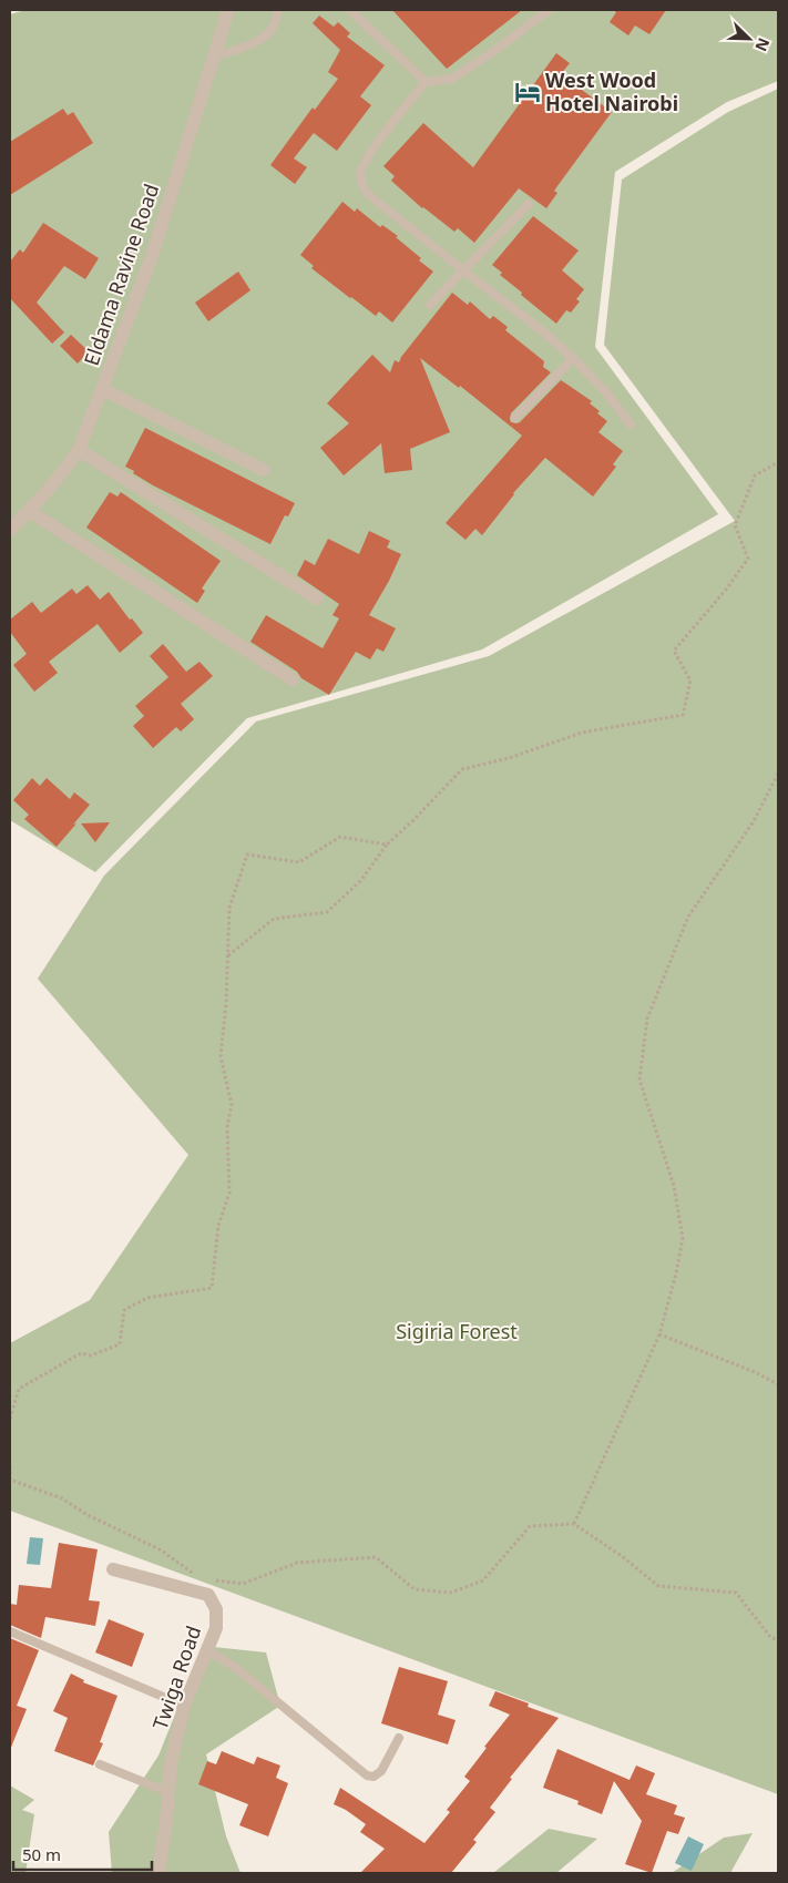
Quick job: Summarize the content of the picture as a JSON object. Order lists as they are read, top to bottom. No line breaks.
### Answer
{"streets":{"street":["Eldama Ravine Road","Twiga Road"]},"parks":["Sigiria Forest"],"places":{"hotel":["West Wood Hotel Nairobi"]},"scale_bar":"50 m","north":"bottom right"}
